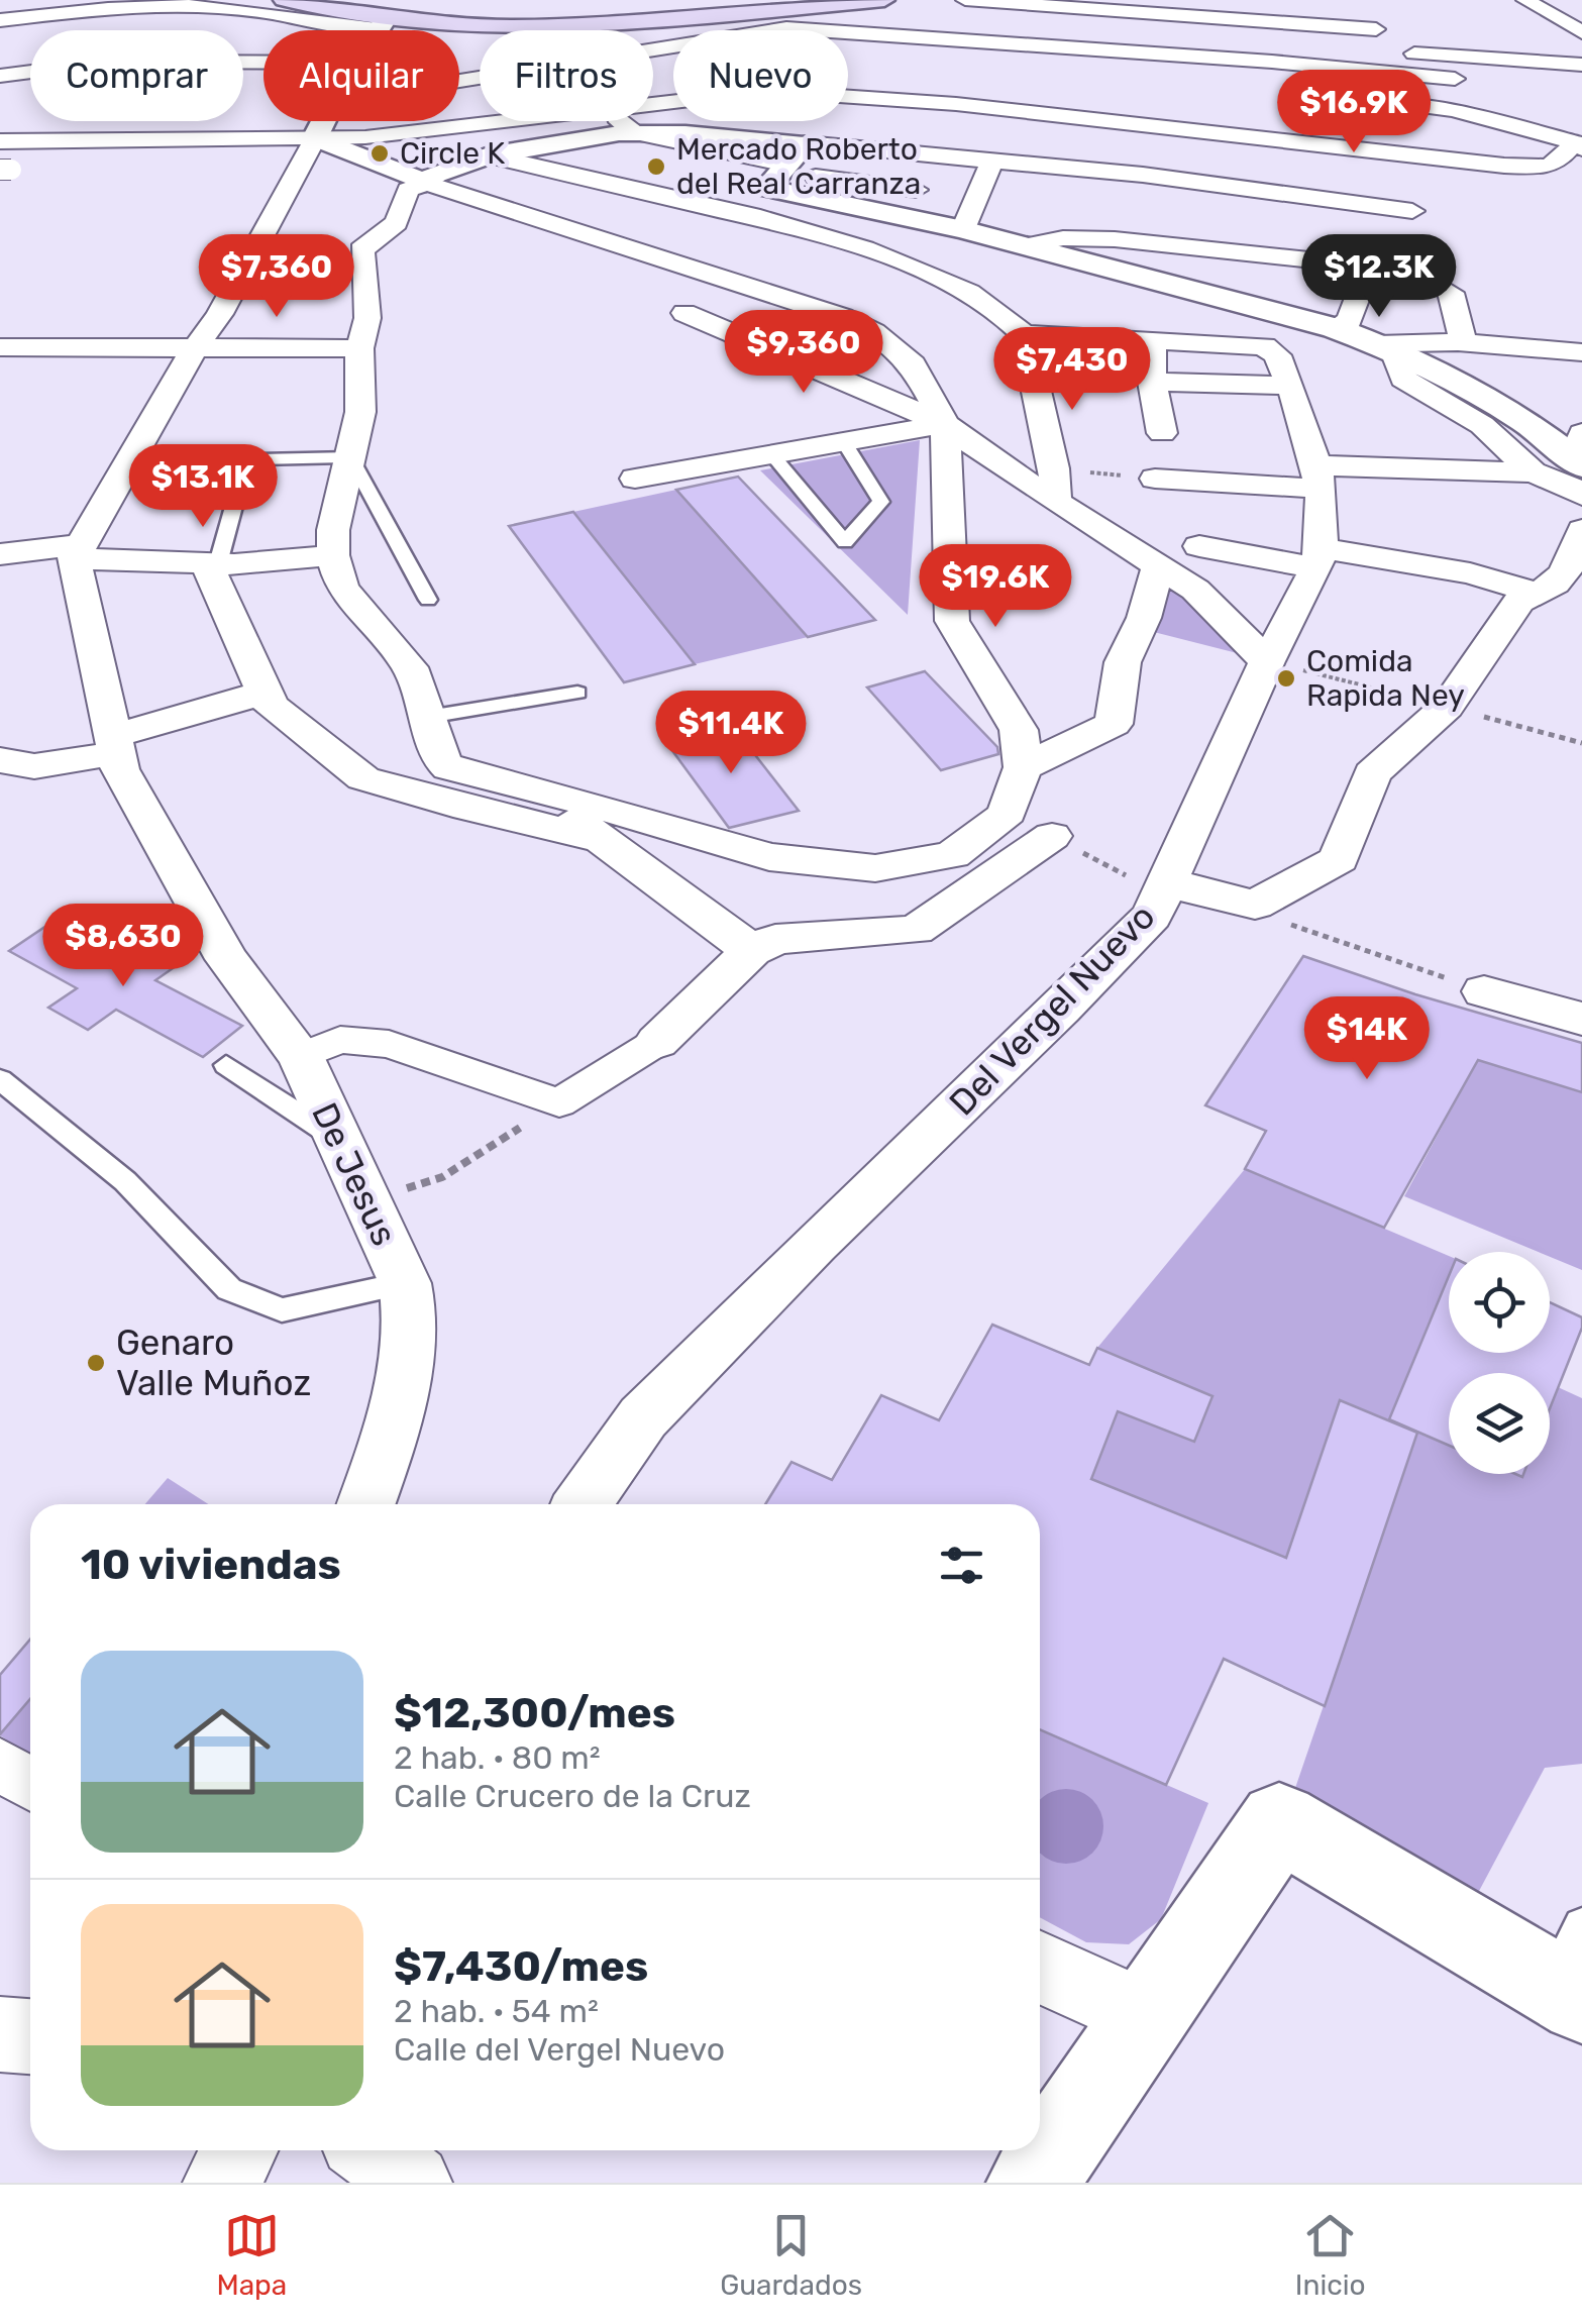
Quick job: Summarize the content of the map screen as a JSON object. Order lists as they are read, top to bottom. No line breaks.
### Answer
{"streets":{"street":["Del Vergel Nuevo","De Jesus"]},"places":["Circle K","Mercado Roberto del Real Carranza","Comida Rapida Ney","Genaro Valle Muñoz"],"page":{"chip":["Comprar","Alquilar","Filtros","Nuevo"],"price":["$16.9K","$7,360","$12.3K","$9,360","$7,430","$13.1K","$19.6K","$11.4K","$8,630","$14K"],"heading":"10 viviendas","list":[{"name":"$12,300/mes","note":"2 hab. · 80 m² · Calle Crucero de la Cruz"},{"name":"$7,430/mes","note":"2 hab. · 54 m² · Calle del Vergel Nuevo"}],"tabs":["Mapa","Guardados","Inicio"]}}
